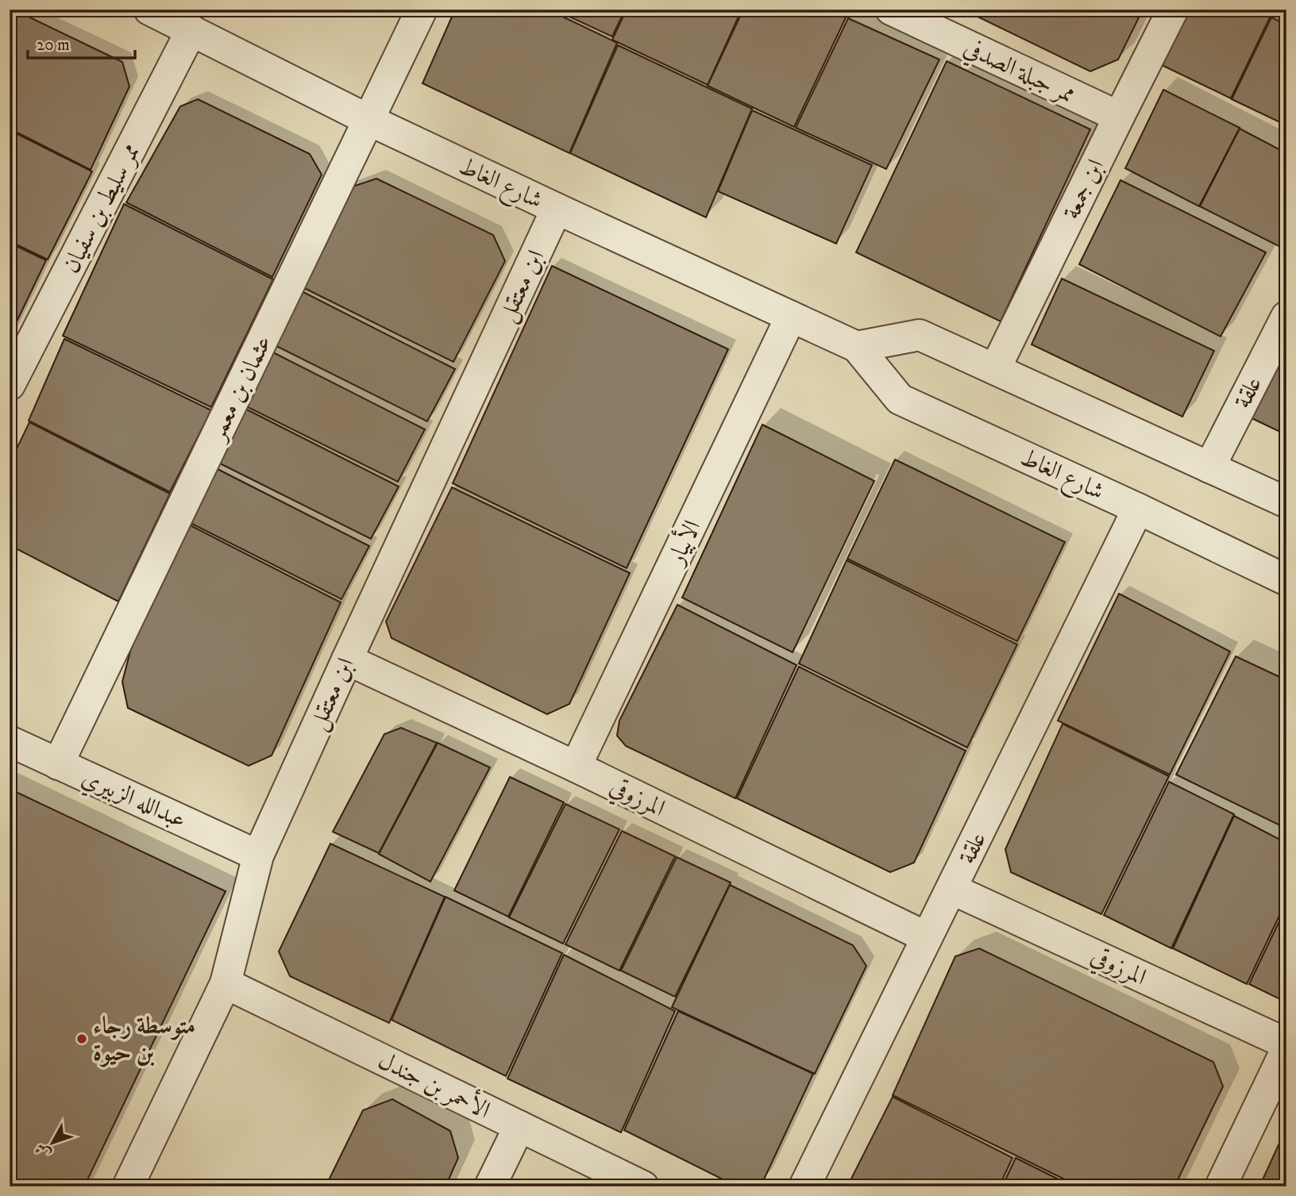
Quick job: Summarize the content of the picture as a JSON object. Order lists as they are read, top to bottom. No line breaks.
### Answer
{"streets":{"street":["ممر جبلة الصدفي","شارع الغاط","ابن جمعة","ممر سليط بن سفيان","ابن معتقل","عثمان بن معمر","علقة","الأبيار","المرزوقي","عبدالله الزبيري","الأحمر بن جندل"]},"crossings":[["ممر جبلة الصدفي","ابن جمعة"],["شارع الغاط","ممر سليط بن سفيان"],["شارع الغاط","ابن معتقل"],["شارع الغاط","عثمان بن معمر"],["شارع الغاط","علقة"],["شارع الغاط","الأبيار"],["ابن معتقل","المرزوقي"],["ابن معتقل","عبدالله الزبيري"],["ابن معتقل","الأحمر بن جندل"],["عثمان بن معمر","عبدالله الزبيري"],["علقة","المرزوقي"],["الأبيار","المرزوقي"]],"places":["متوسطة رجاء بن حيوة"],"scale_bar":"20 m","north":"bottom left"}
